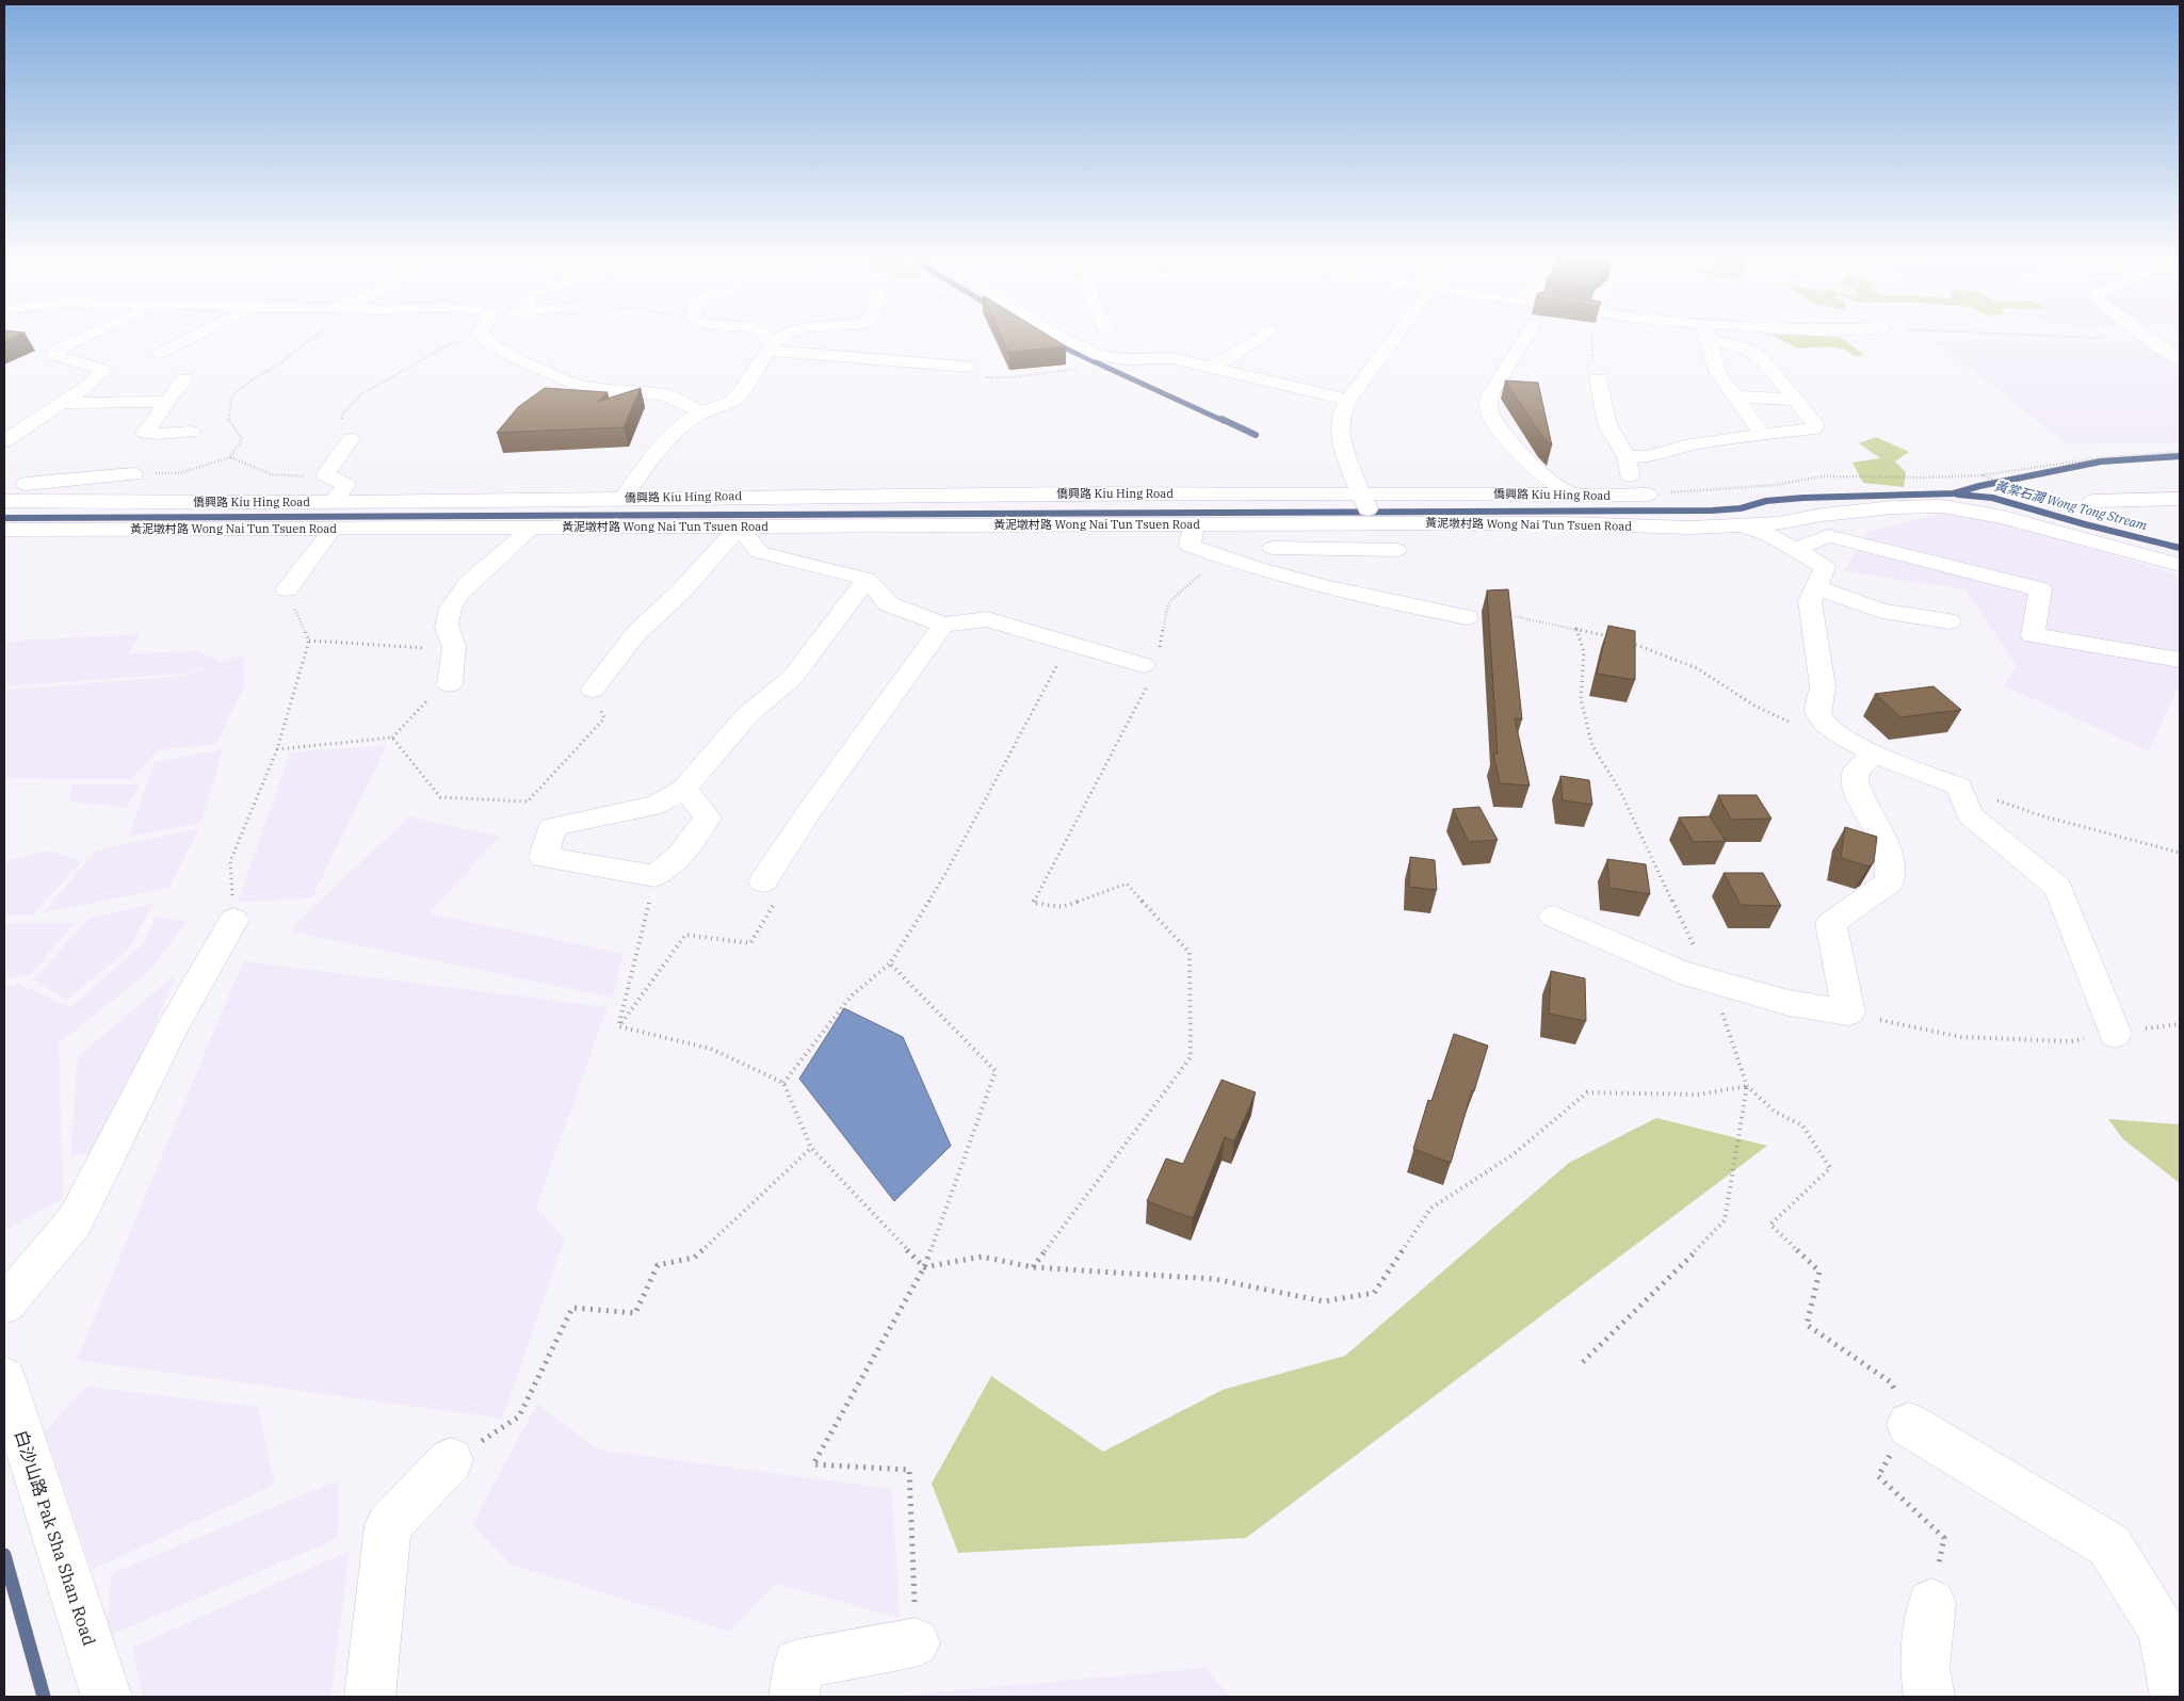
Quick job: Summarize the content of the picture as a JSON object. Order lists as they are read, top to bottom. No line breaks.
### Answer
{"streets":{"street":["僑興路 Kiu Hing Road","黃泥墩村路 Wong Nai Tun Tsuen Road","白沙山路 Pak Sha Shan Road"]},"water":["黃棠石澗 Wong Tong Stream"]}
